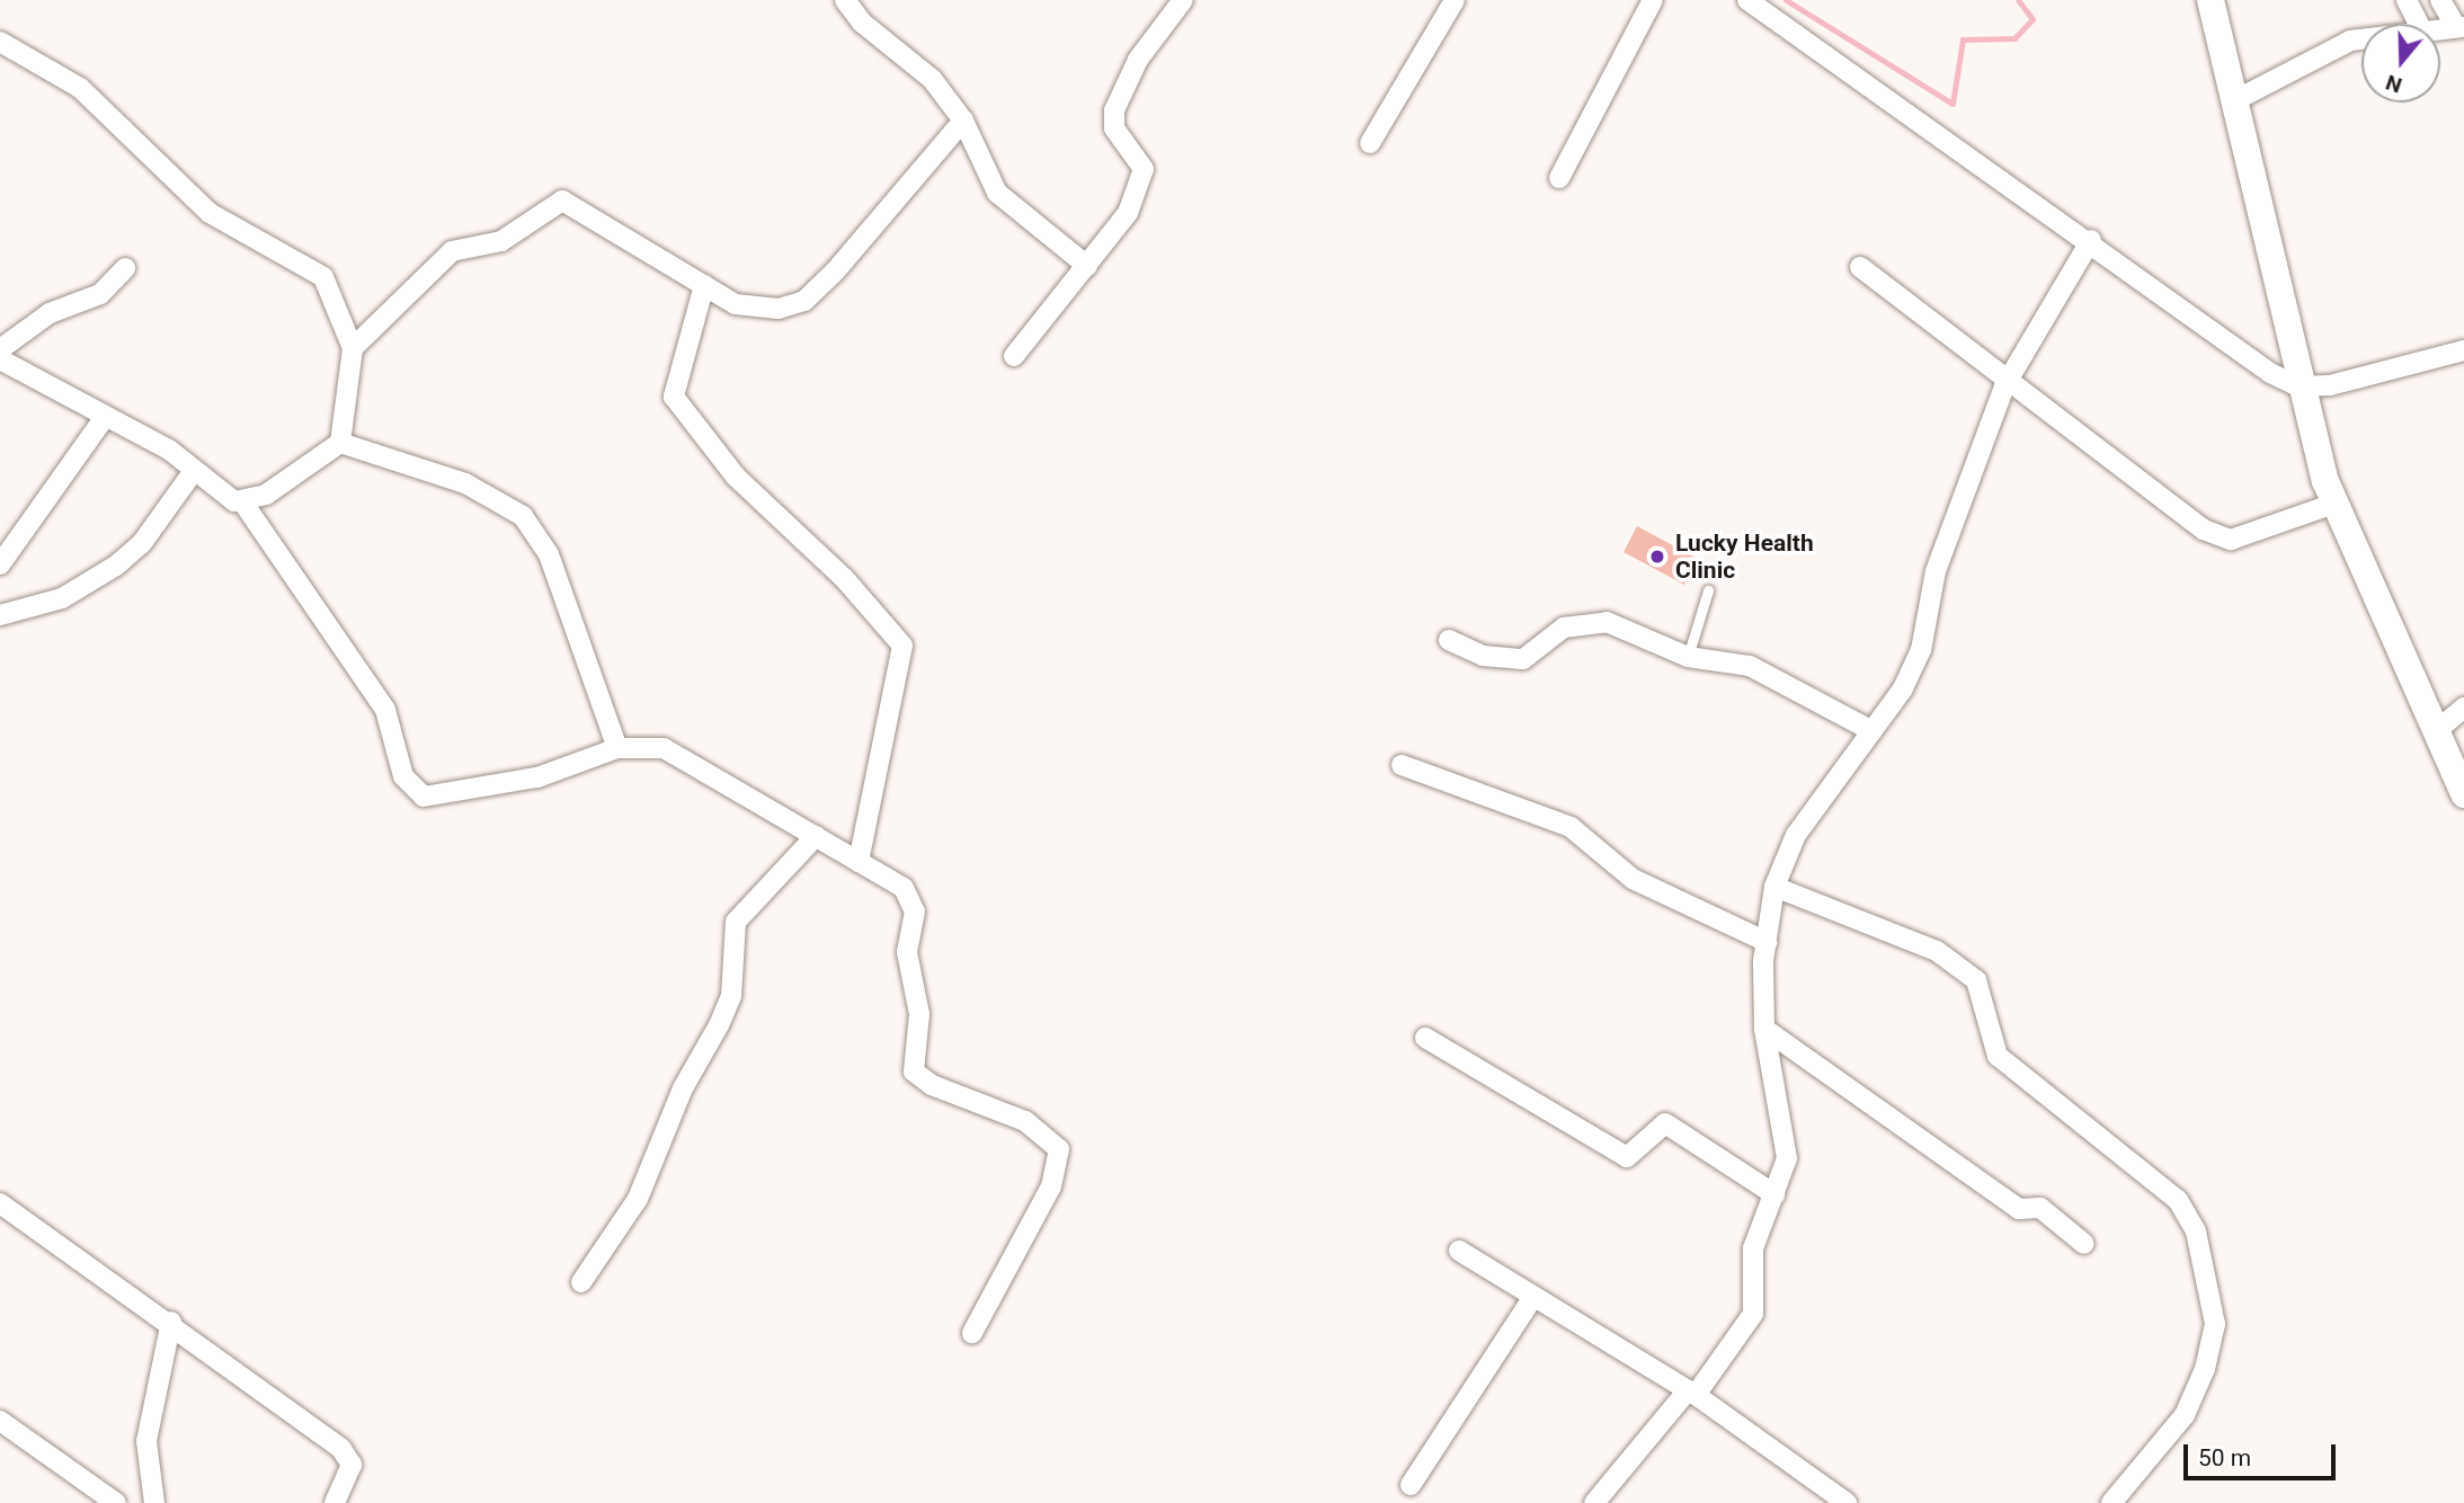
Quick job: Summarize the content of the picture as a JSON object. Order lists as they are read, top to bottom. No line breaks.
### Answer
{"places":["Lucky Health Clinic"],"scale_bar":"50 m","north":"bottom"}
